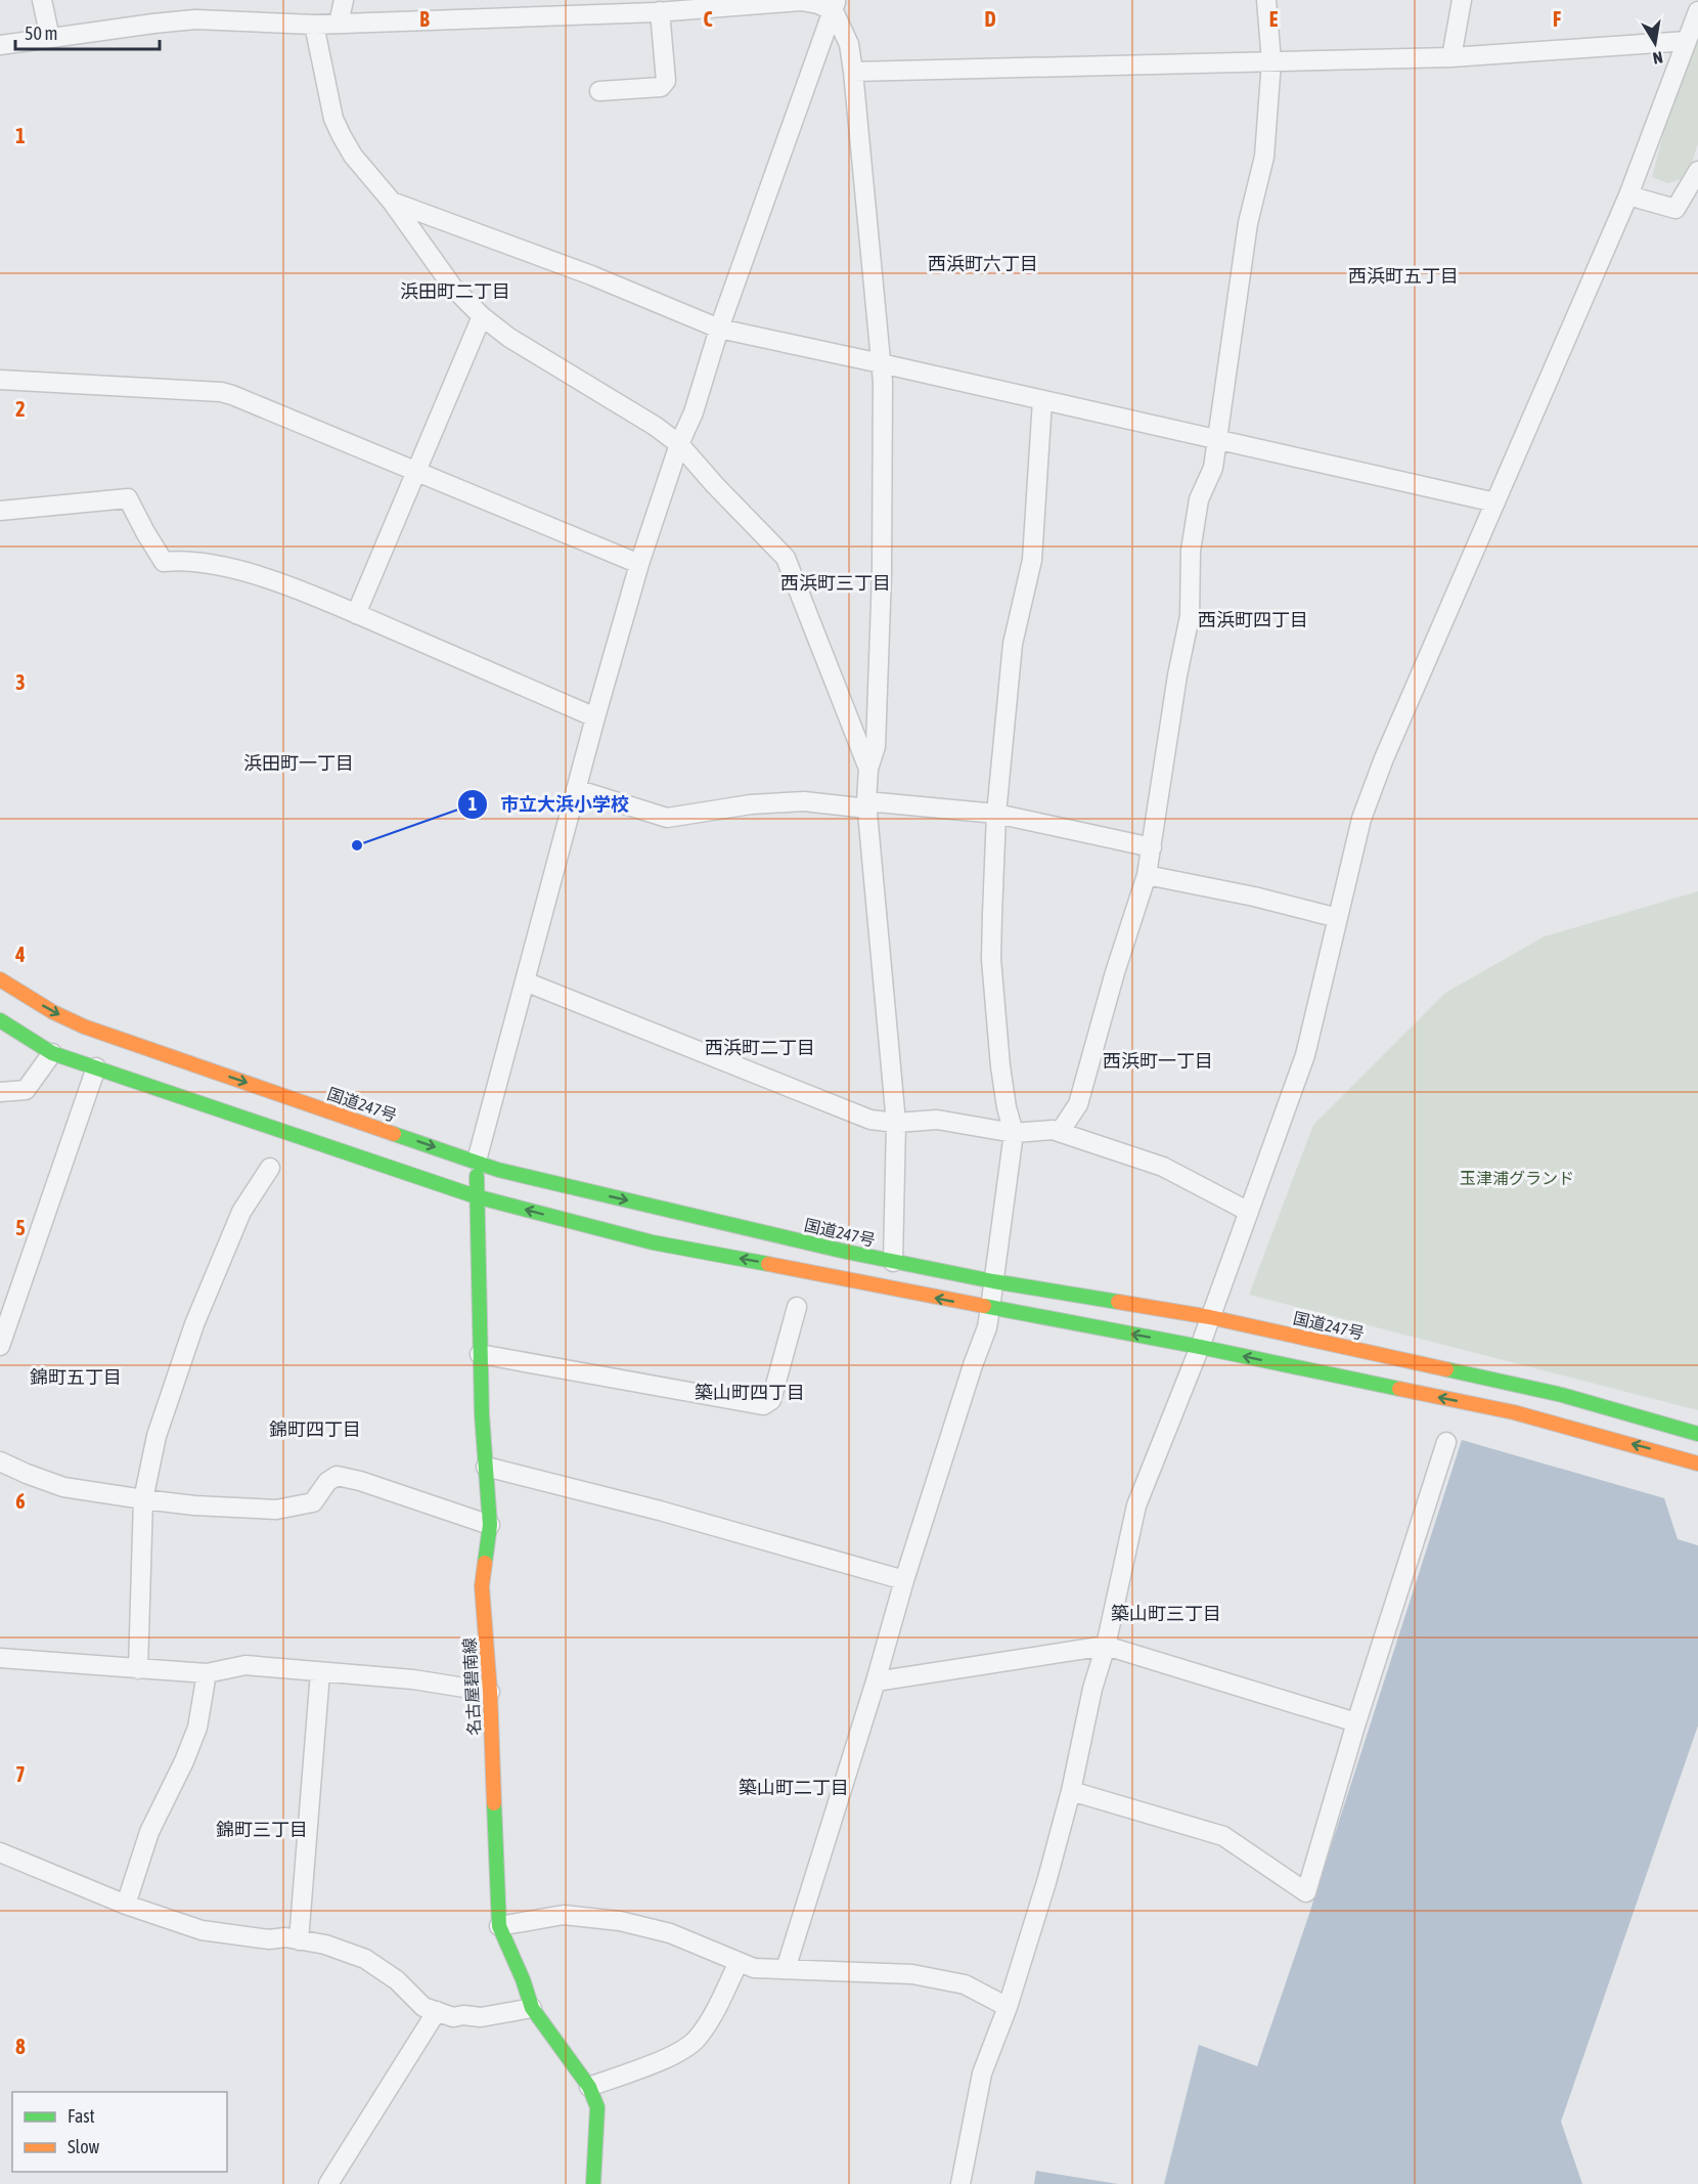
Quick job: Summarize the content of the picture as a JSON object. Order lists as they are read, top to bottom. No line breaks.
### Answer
{"streets":{"main road":["国道247号","名古屋碧南線"]},"crossings":[["国道247号","名古屋碧南線"]],"districts":["西浜町六丁目","西浜町五丁目","浜田町二丁目","西浜町三丁目","西浜町四丁目","浜田町一丁目","西浜町二丁目","西浜町一丁目","錦町五丁目","築山町四丁目","錦町四丁目","築山町三丁目","築山町二丁目","錦町三丁目"],"parks":["玉津浦グランド"],"places":["市立大浜小学校"],"legend":["Fast","Slow"],"scale_bar":"50 m","north":"bottom","grid":{"columns":["B","C","D","E","F"],"rows":["1","2","3","4","5","6","7","8"]}}
